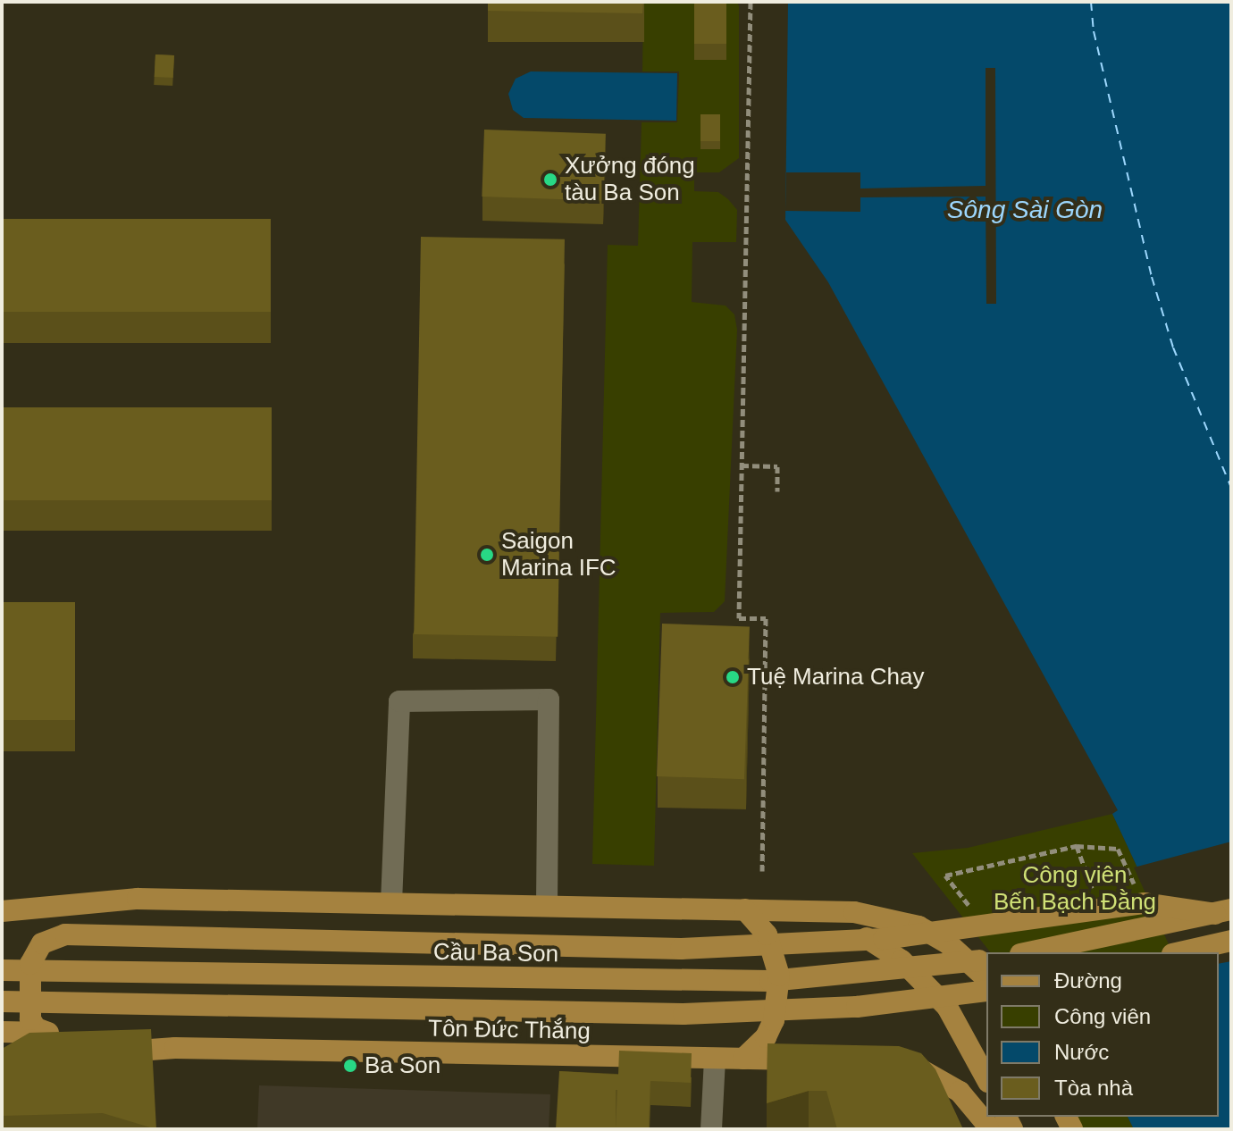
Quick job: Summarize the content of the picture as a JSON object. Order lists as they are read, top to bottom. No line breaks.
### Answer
{"streets":{"main road":["Cầu Ba Son","Tôn Đức Thắng"]},"water":["Sông Sài Gòn"],"parks":["Công viên Bến Bạch Đằng"],"places":["Xưởng đóng tàu Ba Son","Saigon Marina IFC","Tuệ Marina Chay","Ba Son"],"legend":["Đường","Công viên","Nước","Tòa nhà"]}
